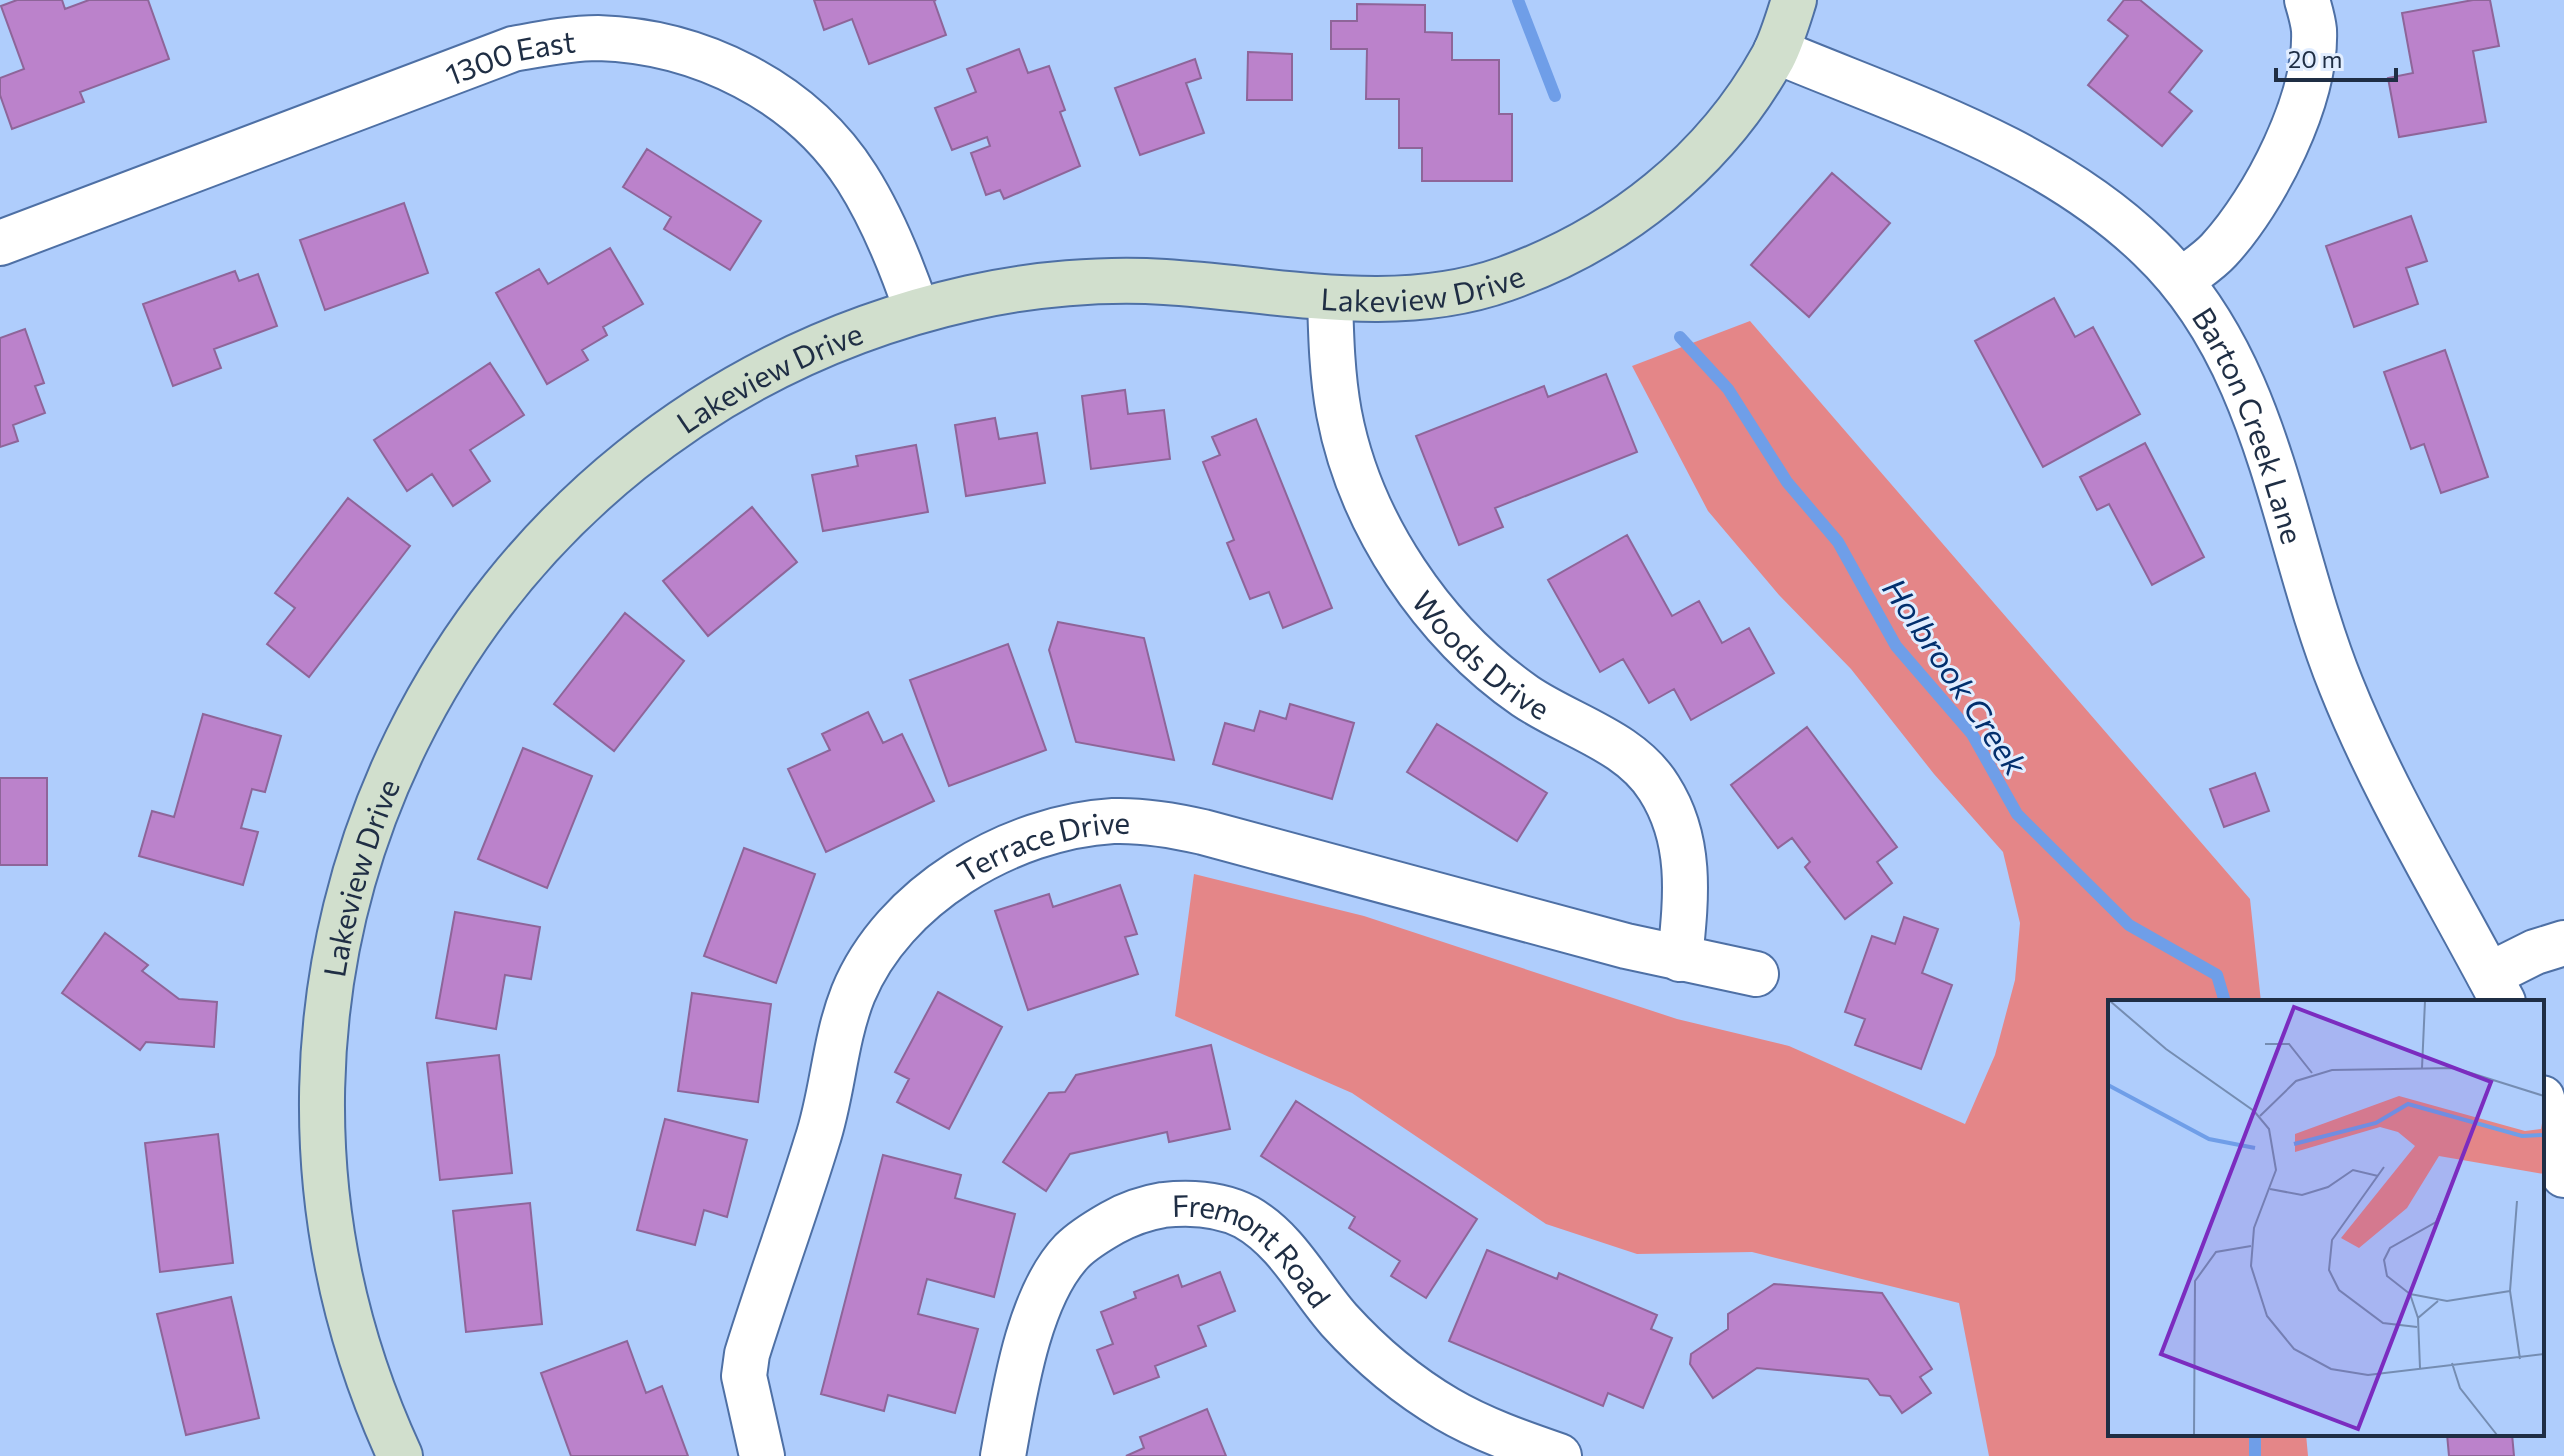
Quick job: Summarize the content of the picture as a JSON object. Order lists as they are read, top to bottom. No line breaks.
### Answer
{"streets":{"street":["1300 East","Lakeview Drive","Barton Creek Lane","Woods Drive","Terrace Drive","Fremont Road"]},"crossings":[["1300 East","Lakeview Drive"],["Lakeview Drive","Barton Creek Lane"],["Lakeview Drive","Woods Drive"],["Woods Drive","Terrace Drive"]],"water":["Holbrook Creek"],"scale_bar":"20 m"}
